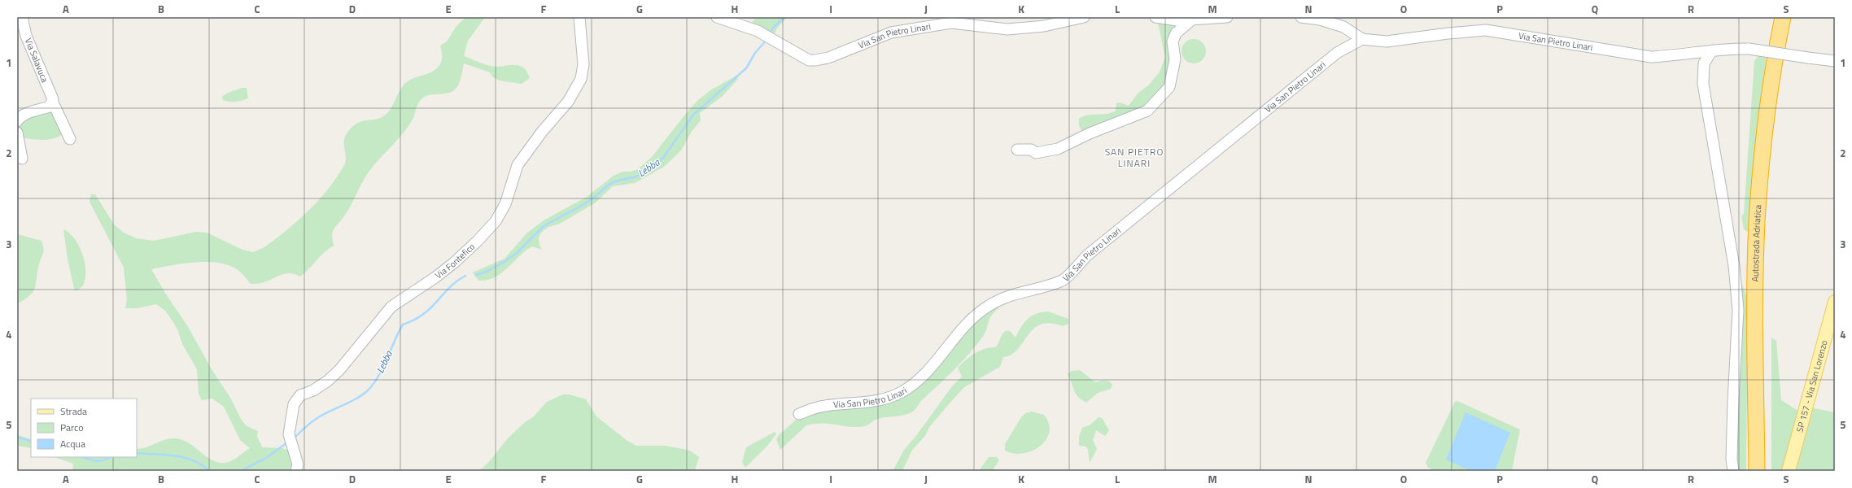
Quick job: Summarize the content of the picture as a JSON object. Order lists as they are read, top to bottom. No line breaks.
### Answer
{"streets":{"highway":["Autostrada Adriatica"],"main road":["SP 157 - Via San Lorenzo"],"street":["Via San Pietro Linari","Via Salavuca","Via Fontefico"]},"districts":["SAN PIETRO LINARI"],"water":["Lebba"],"legend":["Strada","Parco","Acqua"],"grid":{"columns":["A","B","C","D","E","F","G","H","I","J","K","L","M","N","O","P","Q","R","S"],"rows":["1","2","3","4","5"]}}
